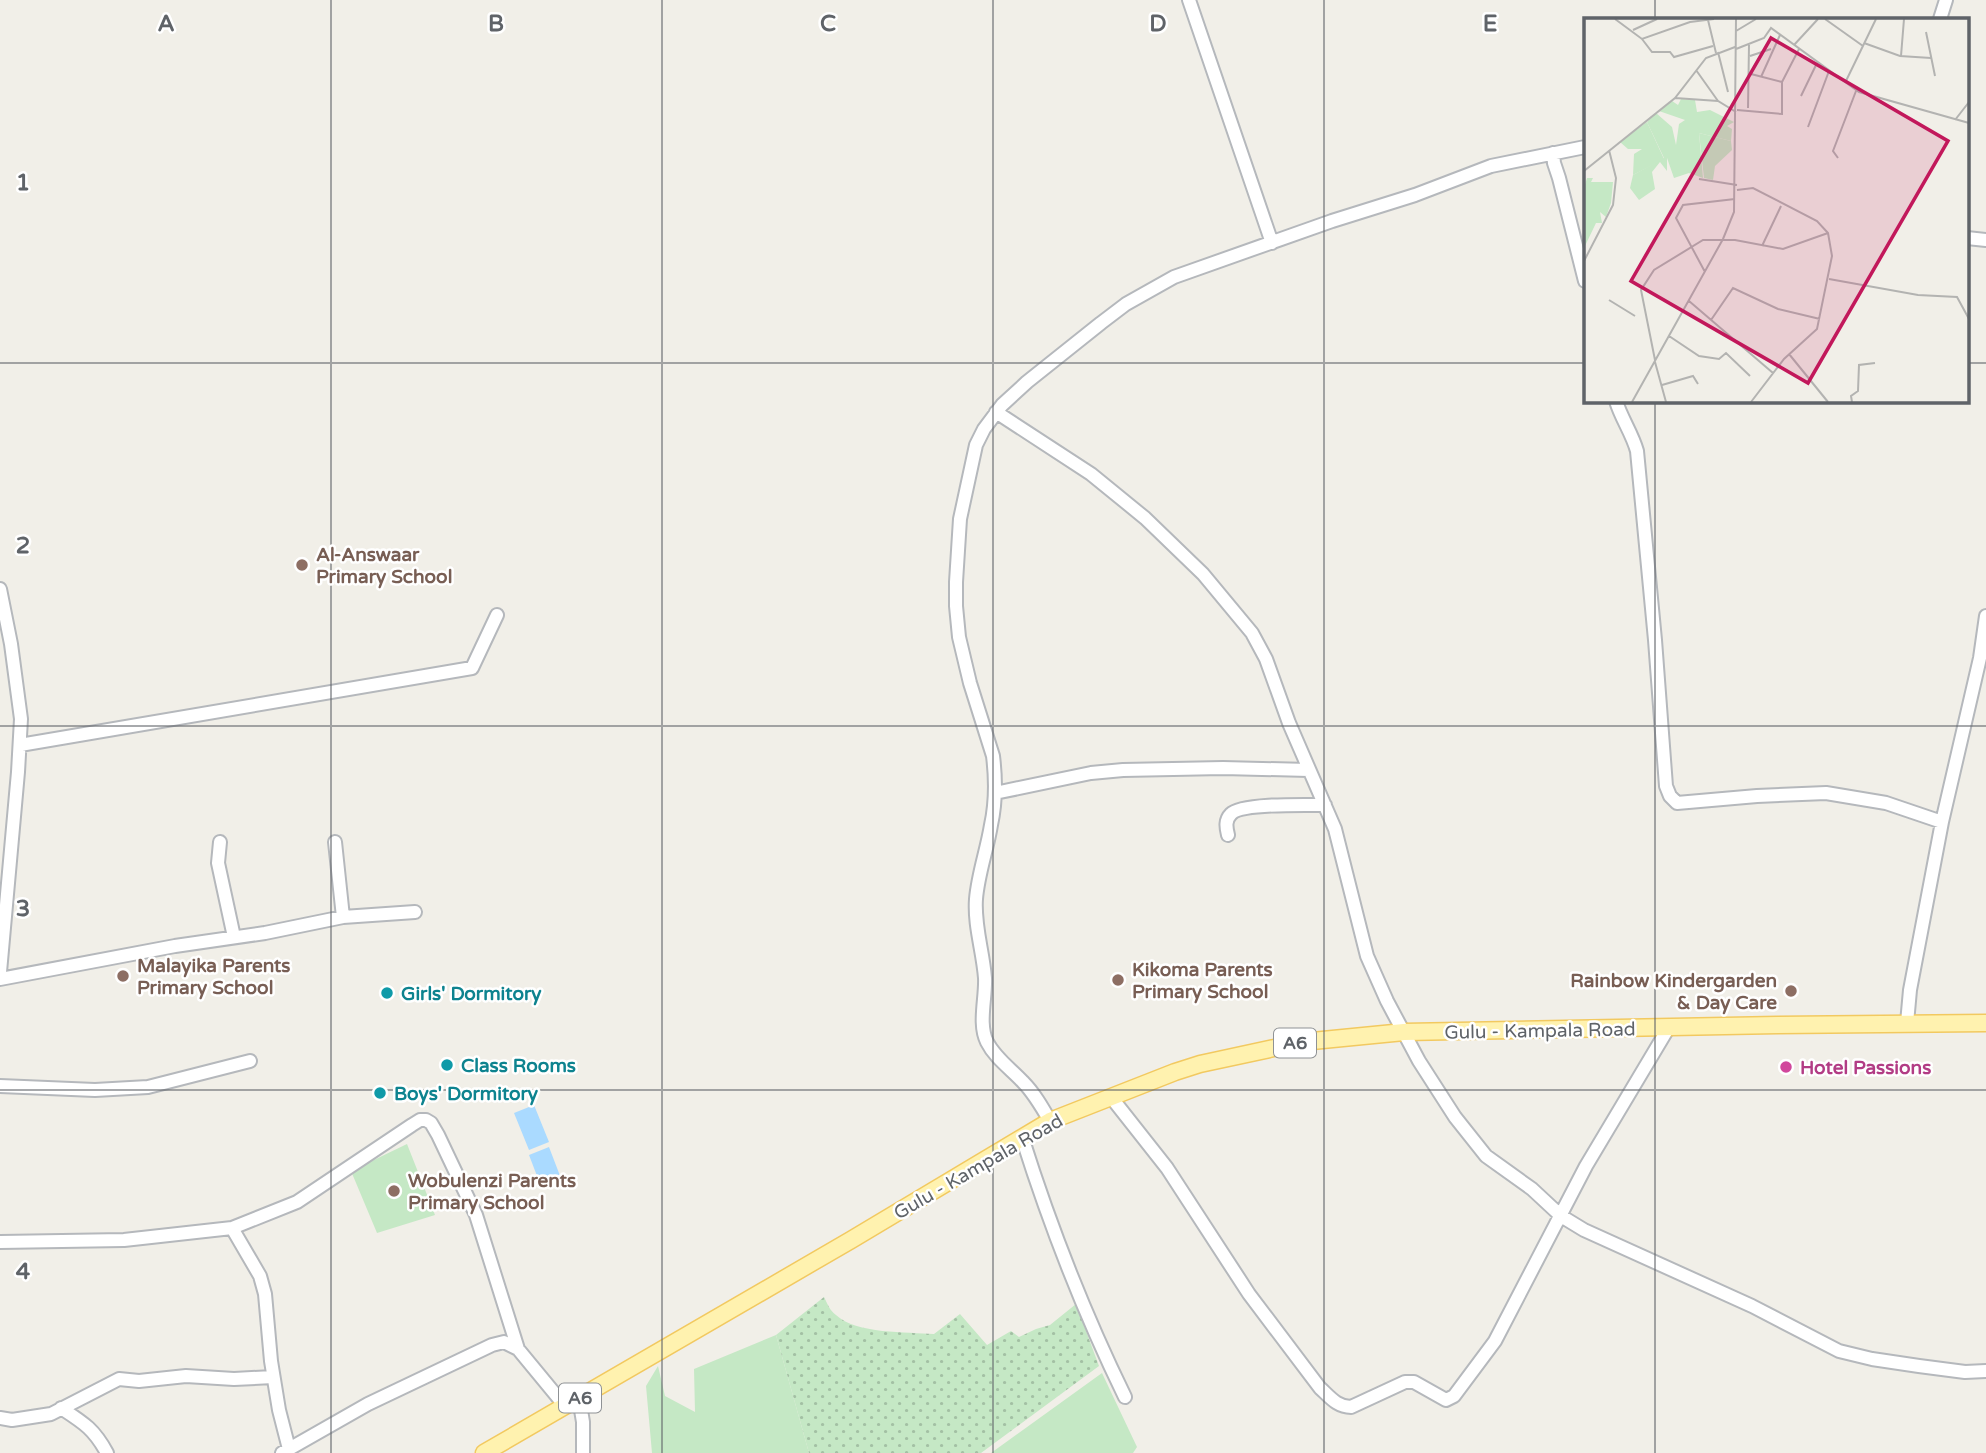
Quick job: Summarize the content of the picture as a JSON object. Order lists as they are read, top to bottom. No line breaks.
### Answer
{"streets":{"main road":["Gulu - Kampala Road","A6"]},"places":["Al-Answaar Primary School","Malayika Parents Primary School","Kikoma Parents Primary School","Rainbow Kindergarden & Day Care","Girls' Dormitory","Class Rooms","Hotel Passions","Boys' Dormitory","Wobulenzi Parents Primary School"],"grid":{"columns":["A","B","C","D","E"],"rows":["1","2","3","4"]}}
